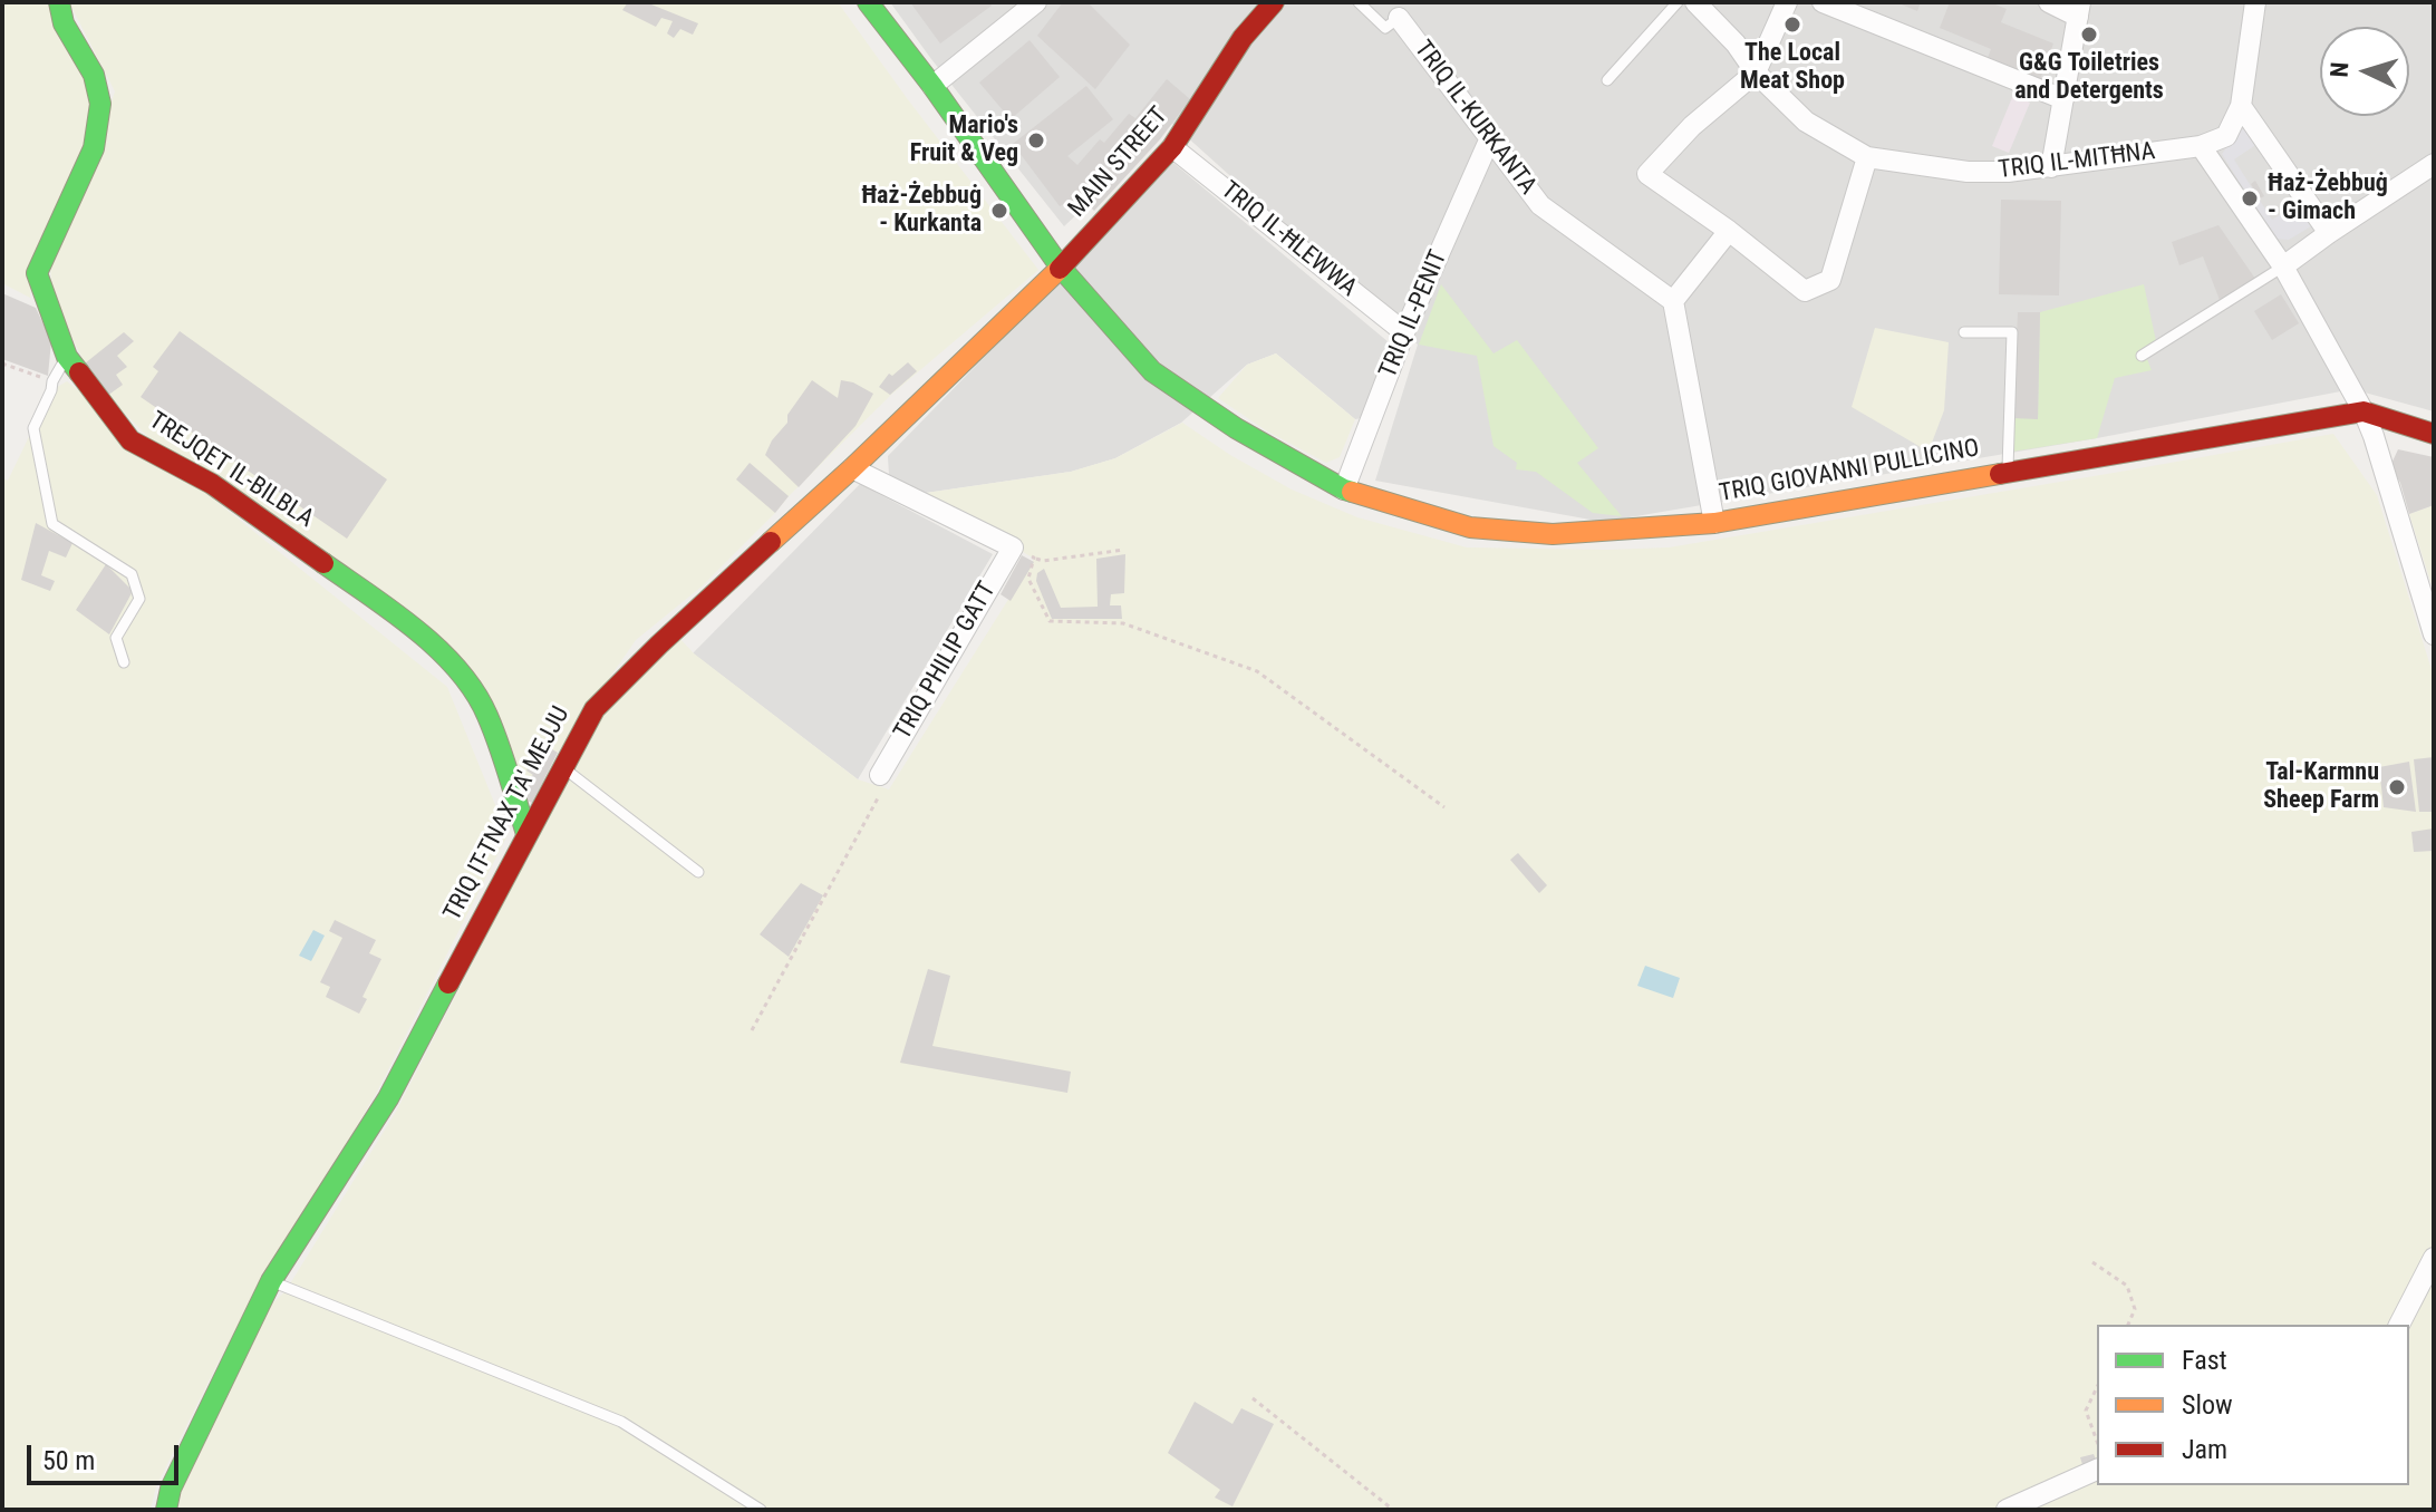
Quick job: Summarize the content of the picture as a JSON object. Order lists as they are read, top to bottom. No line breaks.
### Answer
{"streets":{"street":["TRIQ IL-KURKANTA","TRIQ IL-MITĦNA","MAIN STREET","TRIQ IL-ĦLEWWA","TRIQ IL-PENIT","TREJQET IL-BILBLA","TRIQ GIOVANNI PULLICINO","TRIQ PHILIP GATT","TRIQ IT-TNAX TA' MEJJU"]},"crossings":[["TRIQ IL-KURKANTA","TRIQ IL-PENIT"],["MAIN STREET","TRIQ IL-ĦLEWWA"],["MAIN STREET","TRIQ GIOVANNI PULLICINO"],["MAIN STREET","TRIQ IT-TNAX TA' MEJJU"],["TRIQ IL-ĦLEWWA","TRIQ IL-PENIT"],["TRIQ IL-PENIT","TRIQ GIOVANNI PULLICINO"],["TREJQET IL-BILBLA","TRIQ IT-TNAX TA' MEJJU"],["TRIQ GIOVANNI PULLICINO","TRIQ IT-TNAX TA' MEJJU"]],"places":["The Local Meat Shop","G&G Toiletries and Detergents","Mario's Fruit & Veg","Ħaż-Żebbuġ - Gimach","Ħaż-Żebbuġ - Kurkanta","Tal-Karmnu Sheep Farm"],"legend":["Fast","Slow","Jam"],"scale_bar":"50 m","north":"left"}
